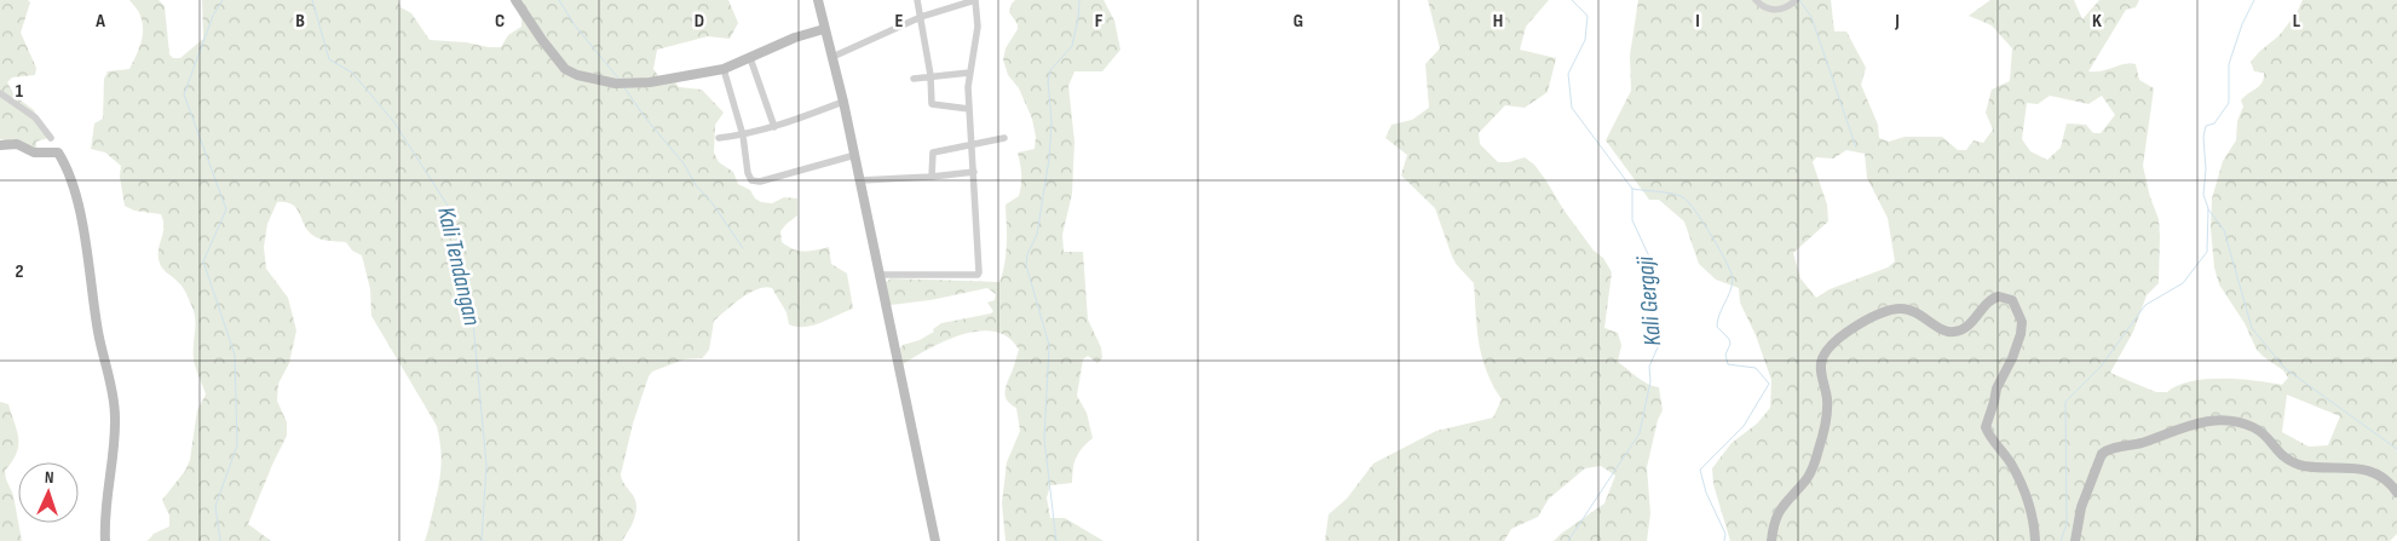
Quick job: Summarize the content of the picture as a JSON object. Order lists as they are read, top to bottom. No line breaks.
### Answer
{"water":["Kali Tendangan","Kali Gergaji"],"north":"top","grid":{"columns":["A","B","C","D","E","F","G","H","I","J","K","L"],"rows":["1","2"]}}
